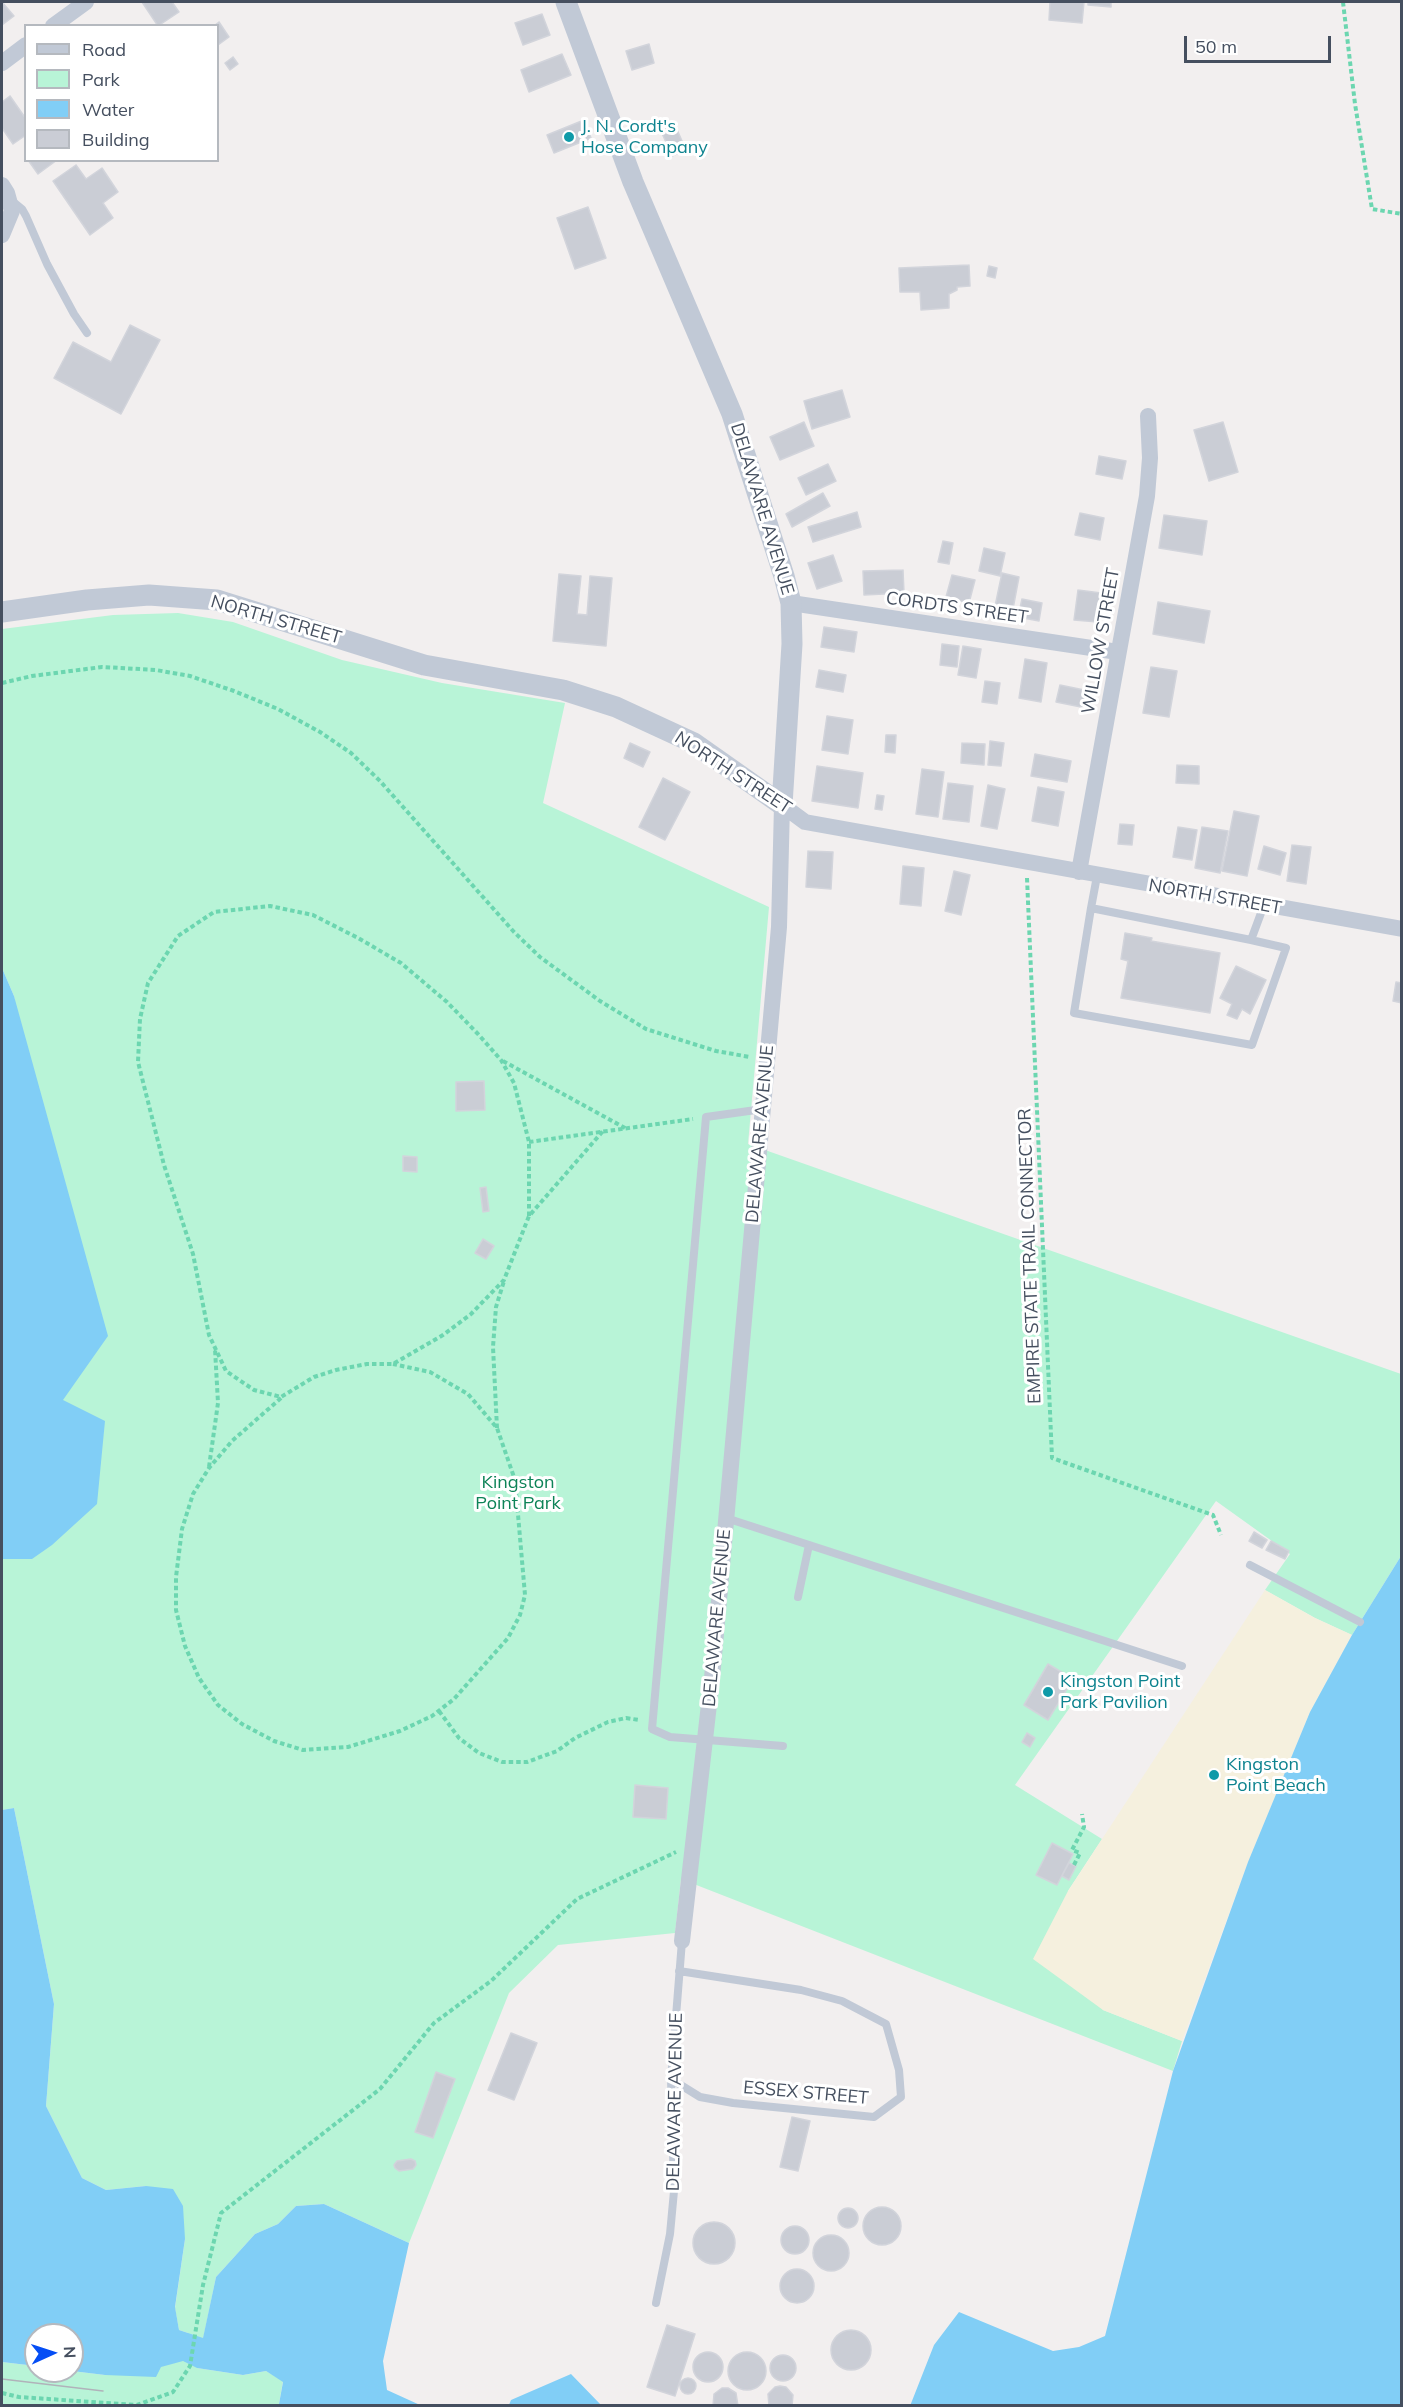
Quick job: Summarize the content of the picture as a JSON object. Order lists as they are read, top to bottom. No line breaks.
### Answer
{"streets":{"street":["DELAWARE AVENUE","CORDTS STREET","NORTH STREET","WILLOW STREET"],"lane":["ESSEX STREET"],"path":["EMPIRE STATE TRAIL CONNECTOR"]},"crossings":[["DELAWARE AVENUE","CORDTS STREET"],["DELAWARE AVENUE","NORTH STREET"],["DELAWARE AVENUE","ESSEX STREET"],["CORDTS STREET","WILLOW STREET"],["NORTH STREET","WILLOW STREET"],["NORTH STREET","EMPIRE STATE TRAIL CONNECTOR"]],"parks":["Kingston Point Park"],"places":["J. N. Cordt's Hose Company","Kingston Point Park Pavilion","Kingston Point Beach"],"legend":["Road","Park","Water","Building"],"scale_bar":"50 m","north":"right"}
